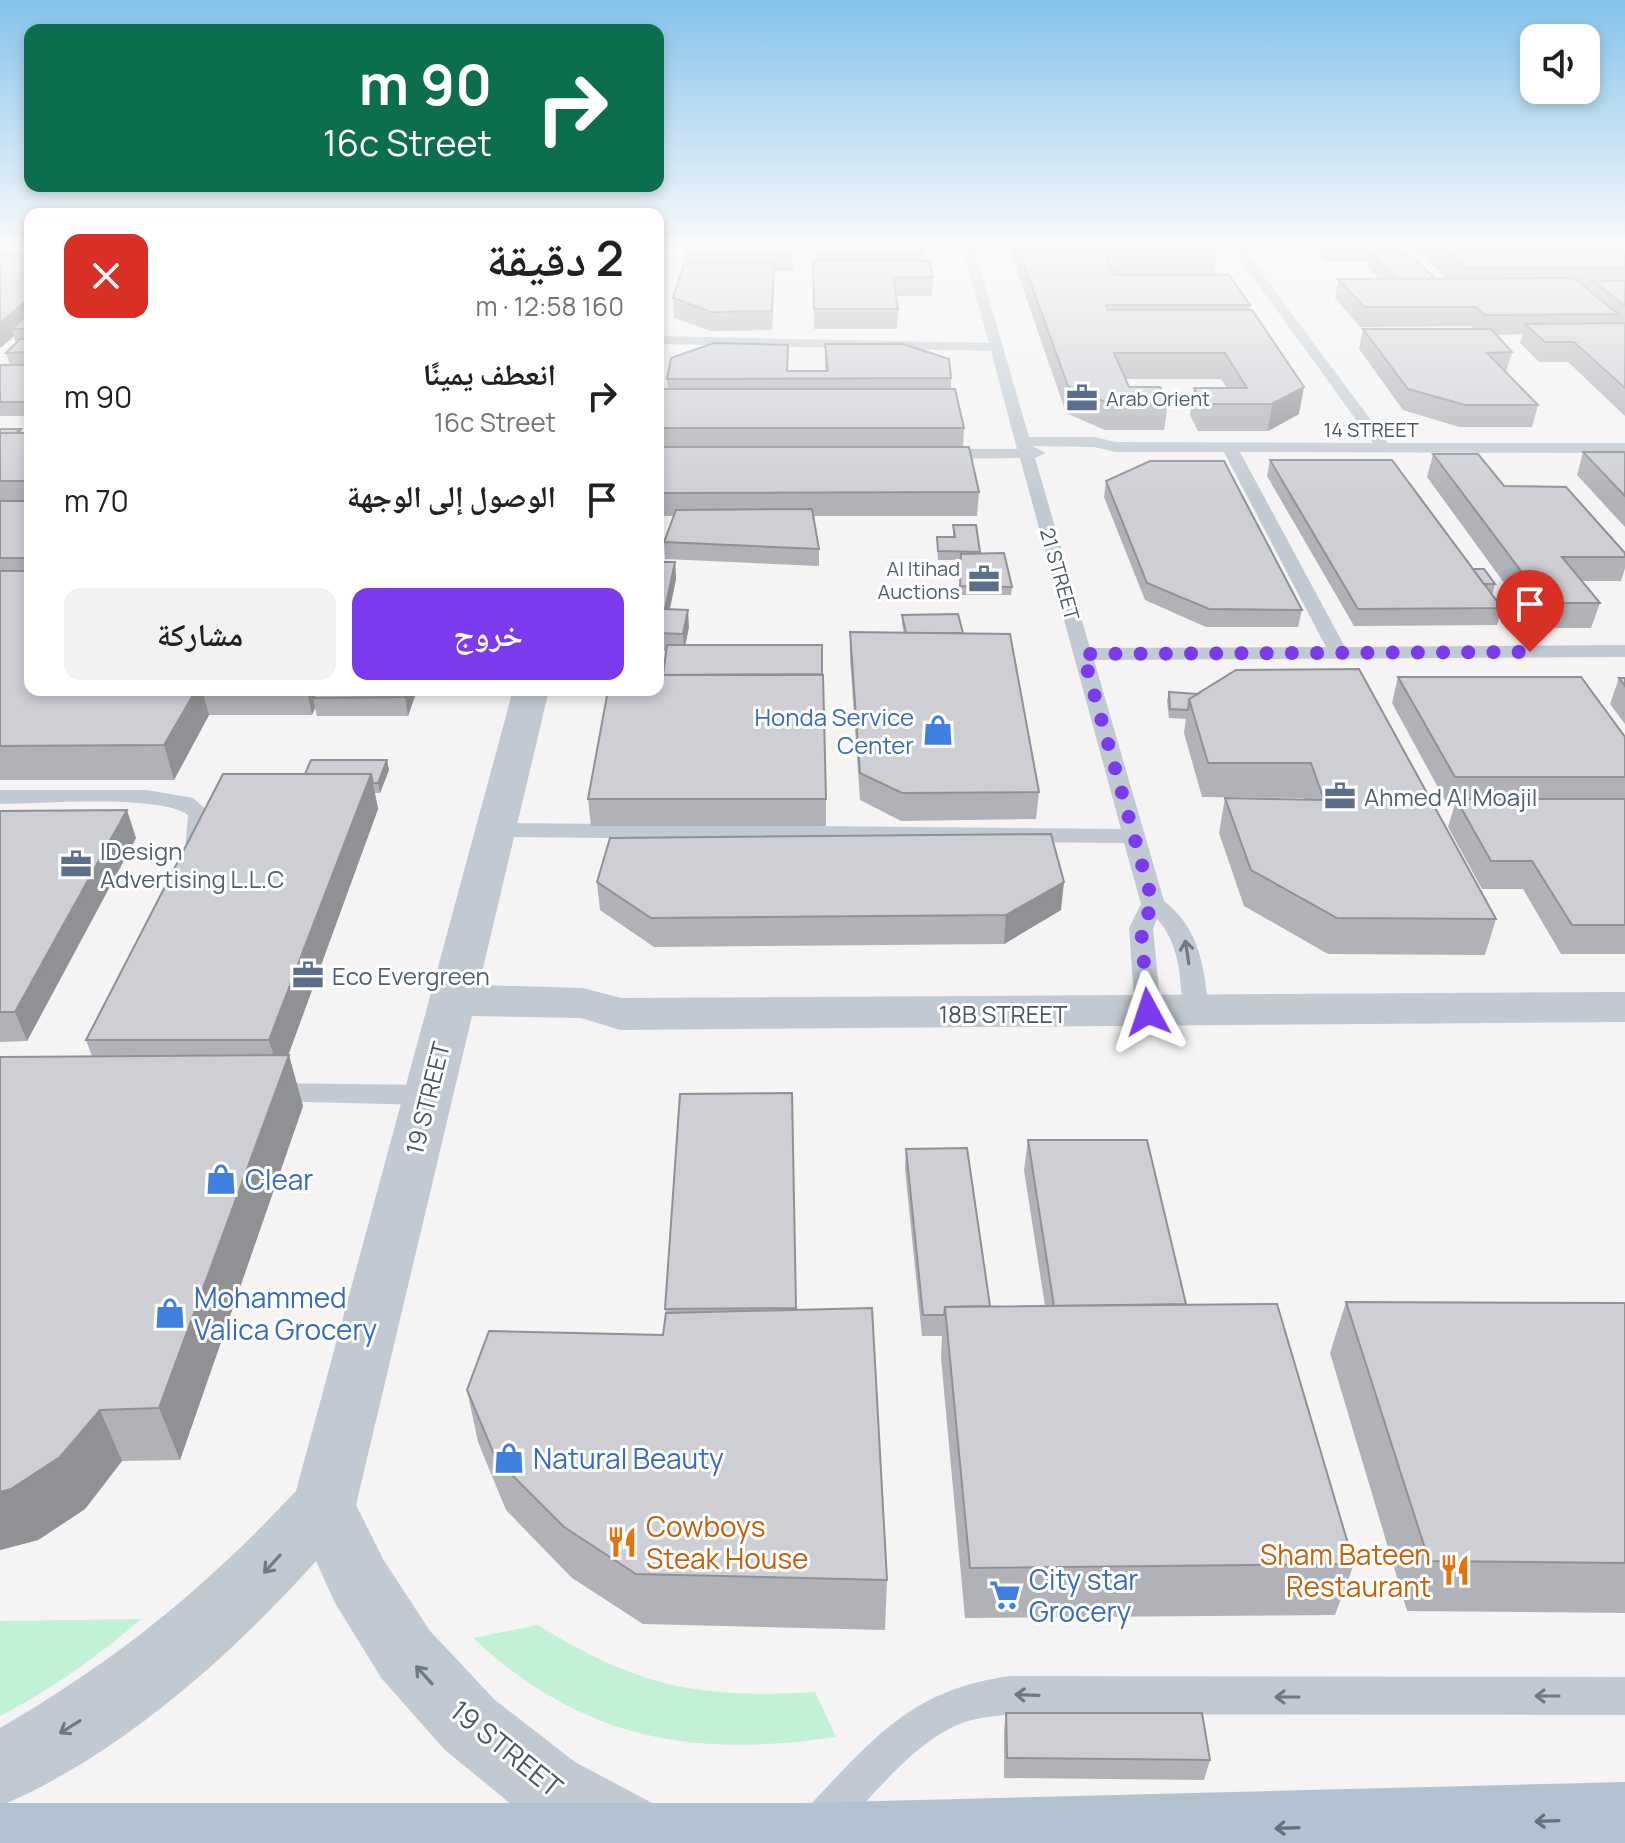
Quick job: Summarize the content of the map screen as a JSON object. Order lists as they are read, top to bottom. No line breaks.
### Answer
{"streets":{"street":["18B STREET","19 STREET"],"lane":["14 STREET","21 STREET"]},"crossings":[["14 STREET","21 STREET"],["21 STREET","18B STREET"],["18B STREET","19 STREET"]],"places":{"office":["Arab Orient","Al Itihad Auctions","Ahmed Al Moajil","IDesign Advertising L.L.C","Eco Evergreen"],"shop":["Honda Service Center","Clear","Mohammed Valica Grocery","Natural Beauty"],"restaurant":["Cowboys Steak House","Sham Bateen Restaurant"],"supermarket":["City star Grocery"]},"page":{"turn":["90 m","16c Street"],"heading":["2 دقيقة","160 m · 12:58"],"list":[{"name":"انعطف يمينًا","note":"16c Street","value":"90 m"},{"name":"الوصول إلى الوجهة","value":"70 m"}],"buttons":["خروج","مشاركة"]}}
